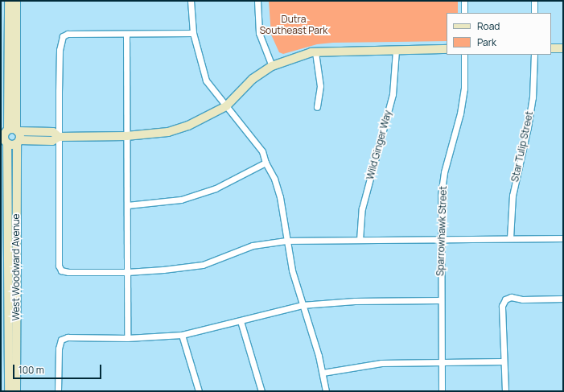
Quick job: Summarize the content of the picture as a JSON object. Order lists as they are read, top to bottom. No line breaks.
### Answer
{"streets":{"street":["Wild Ginger Way","Star Tulip Street","Sparrowhawk Street","West Woodward Avenue"]},"parks":["Dutra Southeast Park"],"legend":["Road","Park"],"scale_bar":"100 m"}
